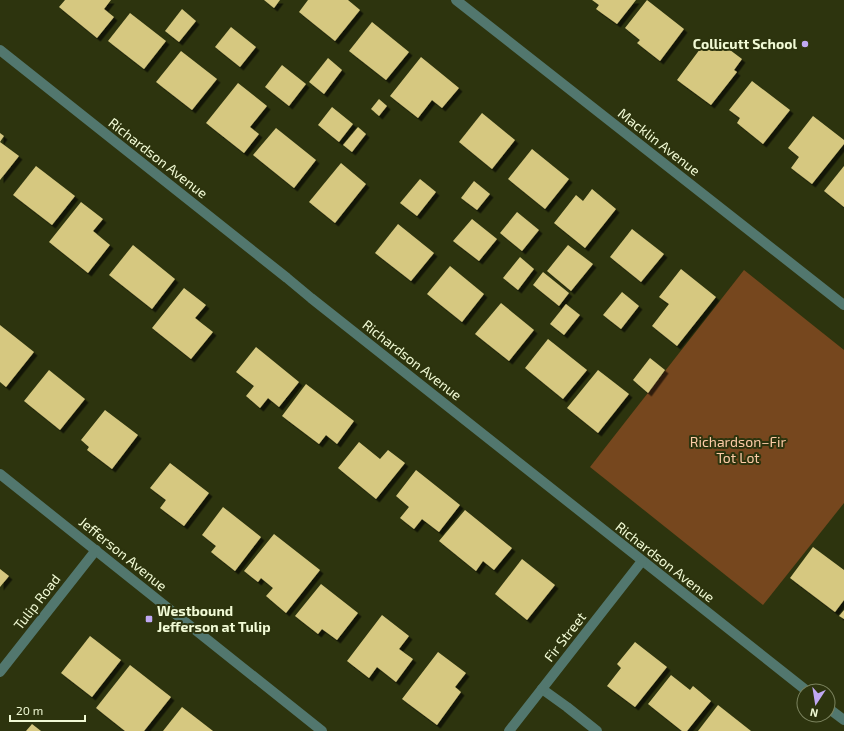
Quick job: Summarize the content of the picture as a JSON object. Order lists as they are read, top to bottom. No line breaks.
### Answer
{"streets":{"street":["Macklin Avenue","Richardson Avenue","Jefferson Avenue","Tulip Road","Fir Street"]},"crossings":[["Richardson Avenue","Fir Street"],["Jefferson Avenue","Tulip Road"]],"parks":["Richardson–Fir Tot Lot"],"places":{"other":["Collicutt School"],"transit":["Westbound Jefferson at Tulip"]},"scale_bar":"20 m","north":"bottom"}
